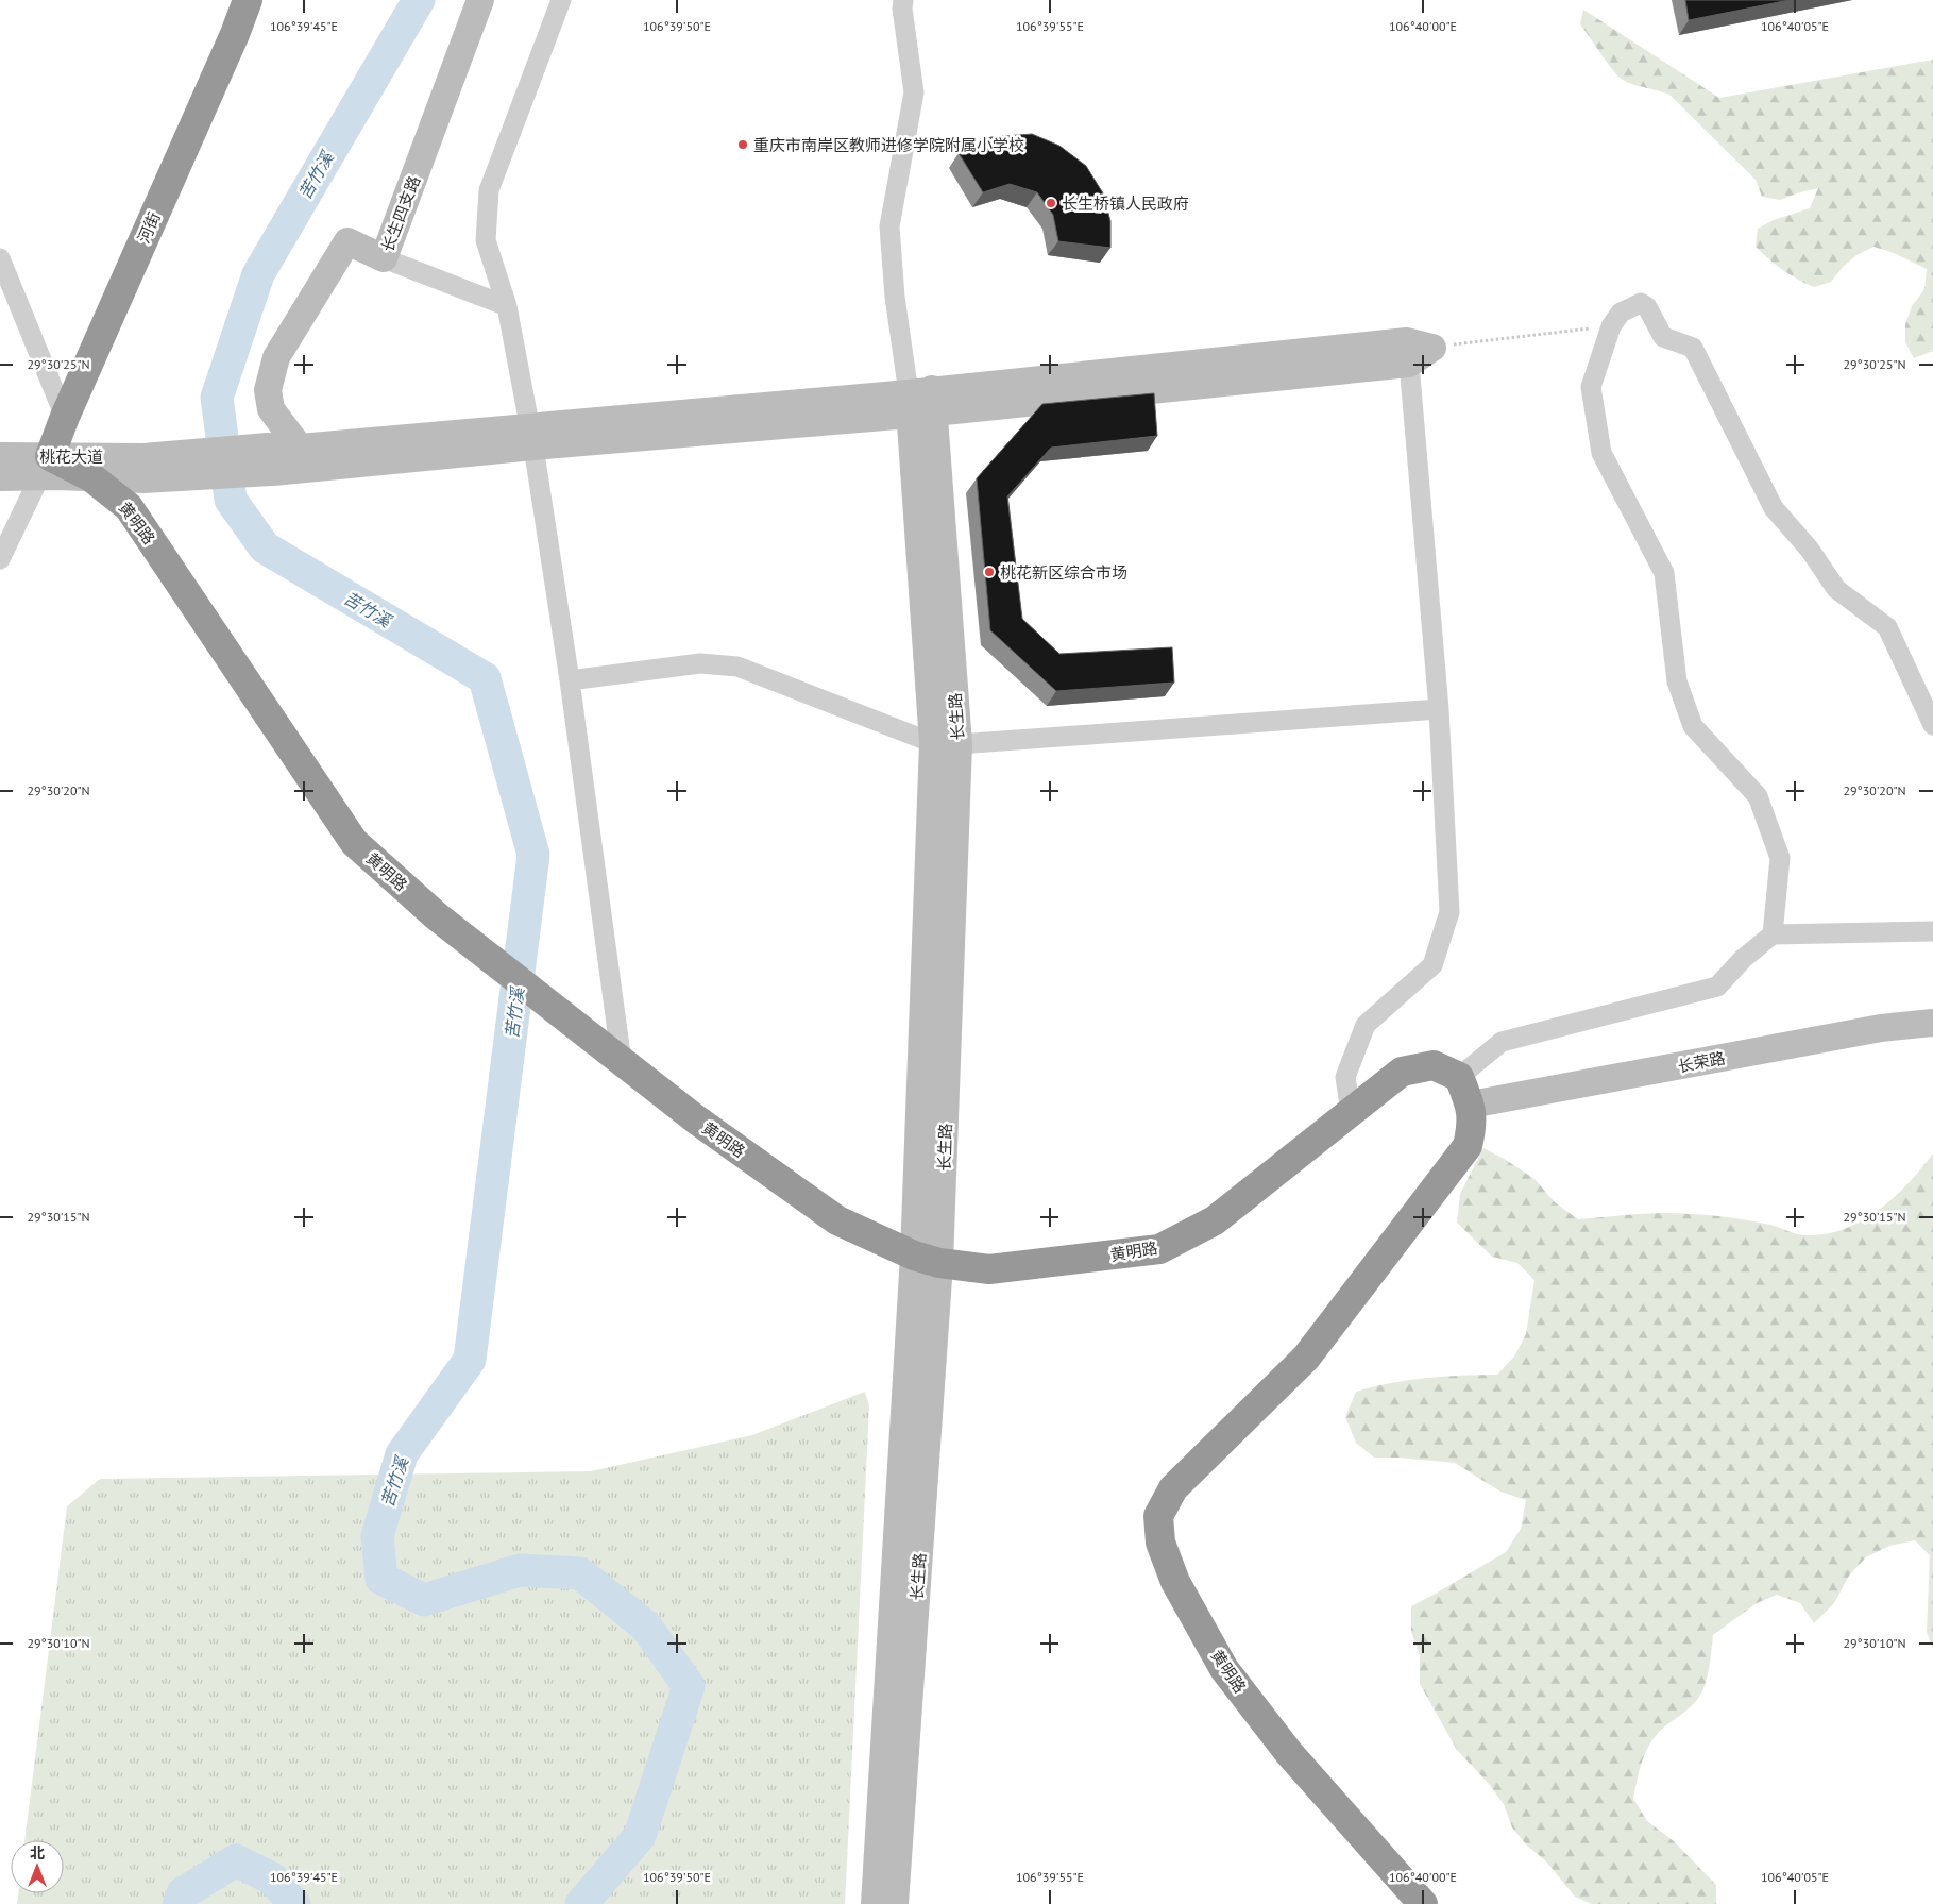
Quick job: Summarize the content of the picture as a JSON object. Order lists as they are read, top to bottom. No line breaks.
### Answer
{"streets":{"highway":["河街","黄明路"],"street":["长生四支路","桃花大道","长生路","长荣路"]},"crossings":[["河街","桃花大道"],["河街","黄明路"],["桃花大道","黄明路"],["黄明路","长生路"],["黄明路","长荣路"]],"water":["苦竹溪"],"places":["重庆市南岸区教师进修学院附属小学校","长生桥镇人民政府","桃花新区综合市场"],"north":"top","coordinates":["106°39'45\"E","106°39'50\"E","106°39'55\"E","106°40'00\"E","106°40'05\"E","29°30'25\"N","29°30'20\"N","29°30'15\"N","29°30'10\"N"]}
